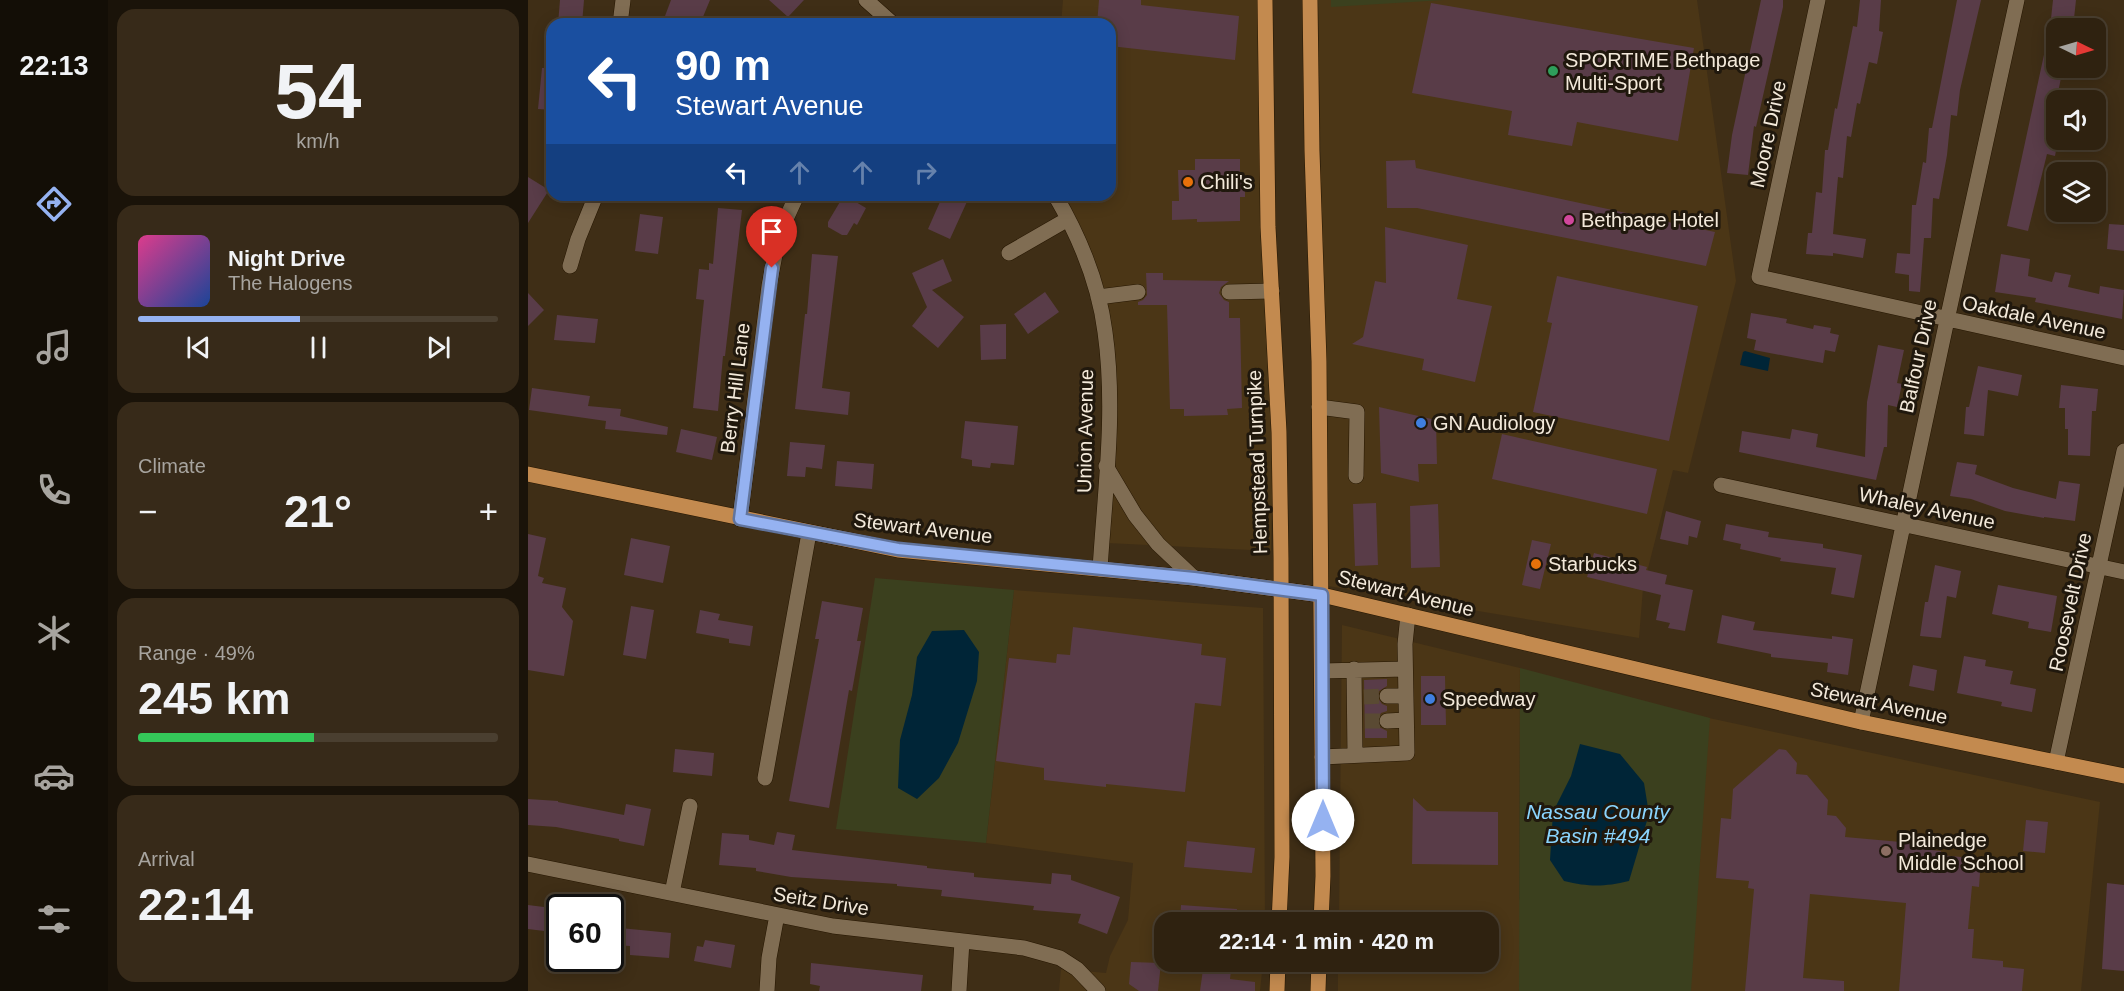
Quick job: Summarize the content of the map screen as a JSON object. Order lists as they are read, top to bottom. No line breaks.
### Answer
{"streets":{"main road":["Hempstead Turnpike","Stewart Avenue"],"street":["Moore Drive","Oakdale Avenue","Balfour Drive","Berry Hill Lane","Union Avenue","Whaley Avenue","Roosevelt Drive","Seitz Drive"]},"crossings":[["Moore Drive","Oakdale Avenue"],["Oakdale Avenue","Balfour Drive"],["Balfour Drive","Whaley Avenue"],["Balfour Drive","Stewart Avenue"],["Berry Hill Lane","Stewart Avenue"],["Union Avenue","Stewart Avenue"],["Hempstead Turnpike","Stewart Avenue"],["Whaley Avenue","Roosevelt Drive"],["Stewart Avenue","Roosevelt Drive"]],"water":["Nassau County Basin #494"],"places":["SPORTIME Bethpage Multi-Sport","Chili's","Bethpage Hotel","GN Audiology","Starbucks","Speedway","Plainedge Middle School"],"north":"right","page":{"tabs":"22:13","tile":[["54","km/h"],"Climate",["Range · 49%","245 km"],["Arrival","22:14"]],"turn":["90 m","Stewart Avenue"],"song":["Night Drive","The Halogens"],"heat":["−","21°","+"],"limit":"60","trip":"22:14 · 1 min · 420 m"}}
